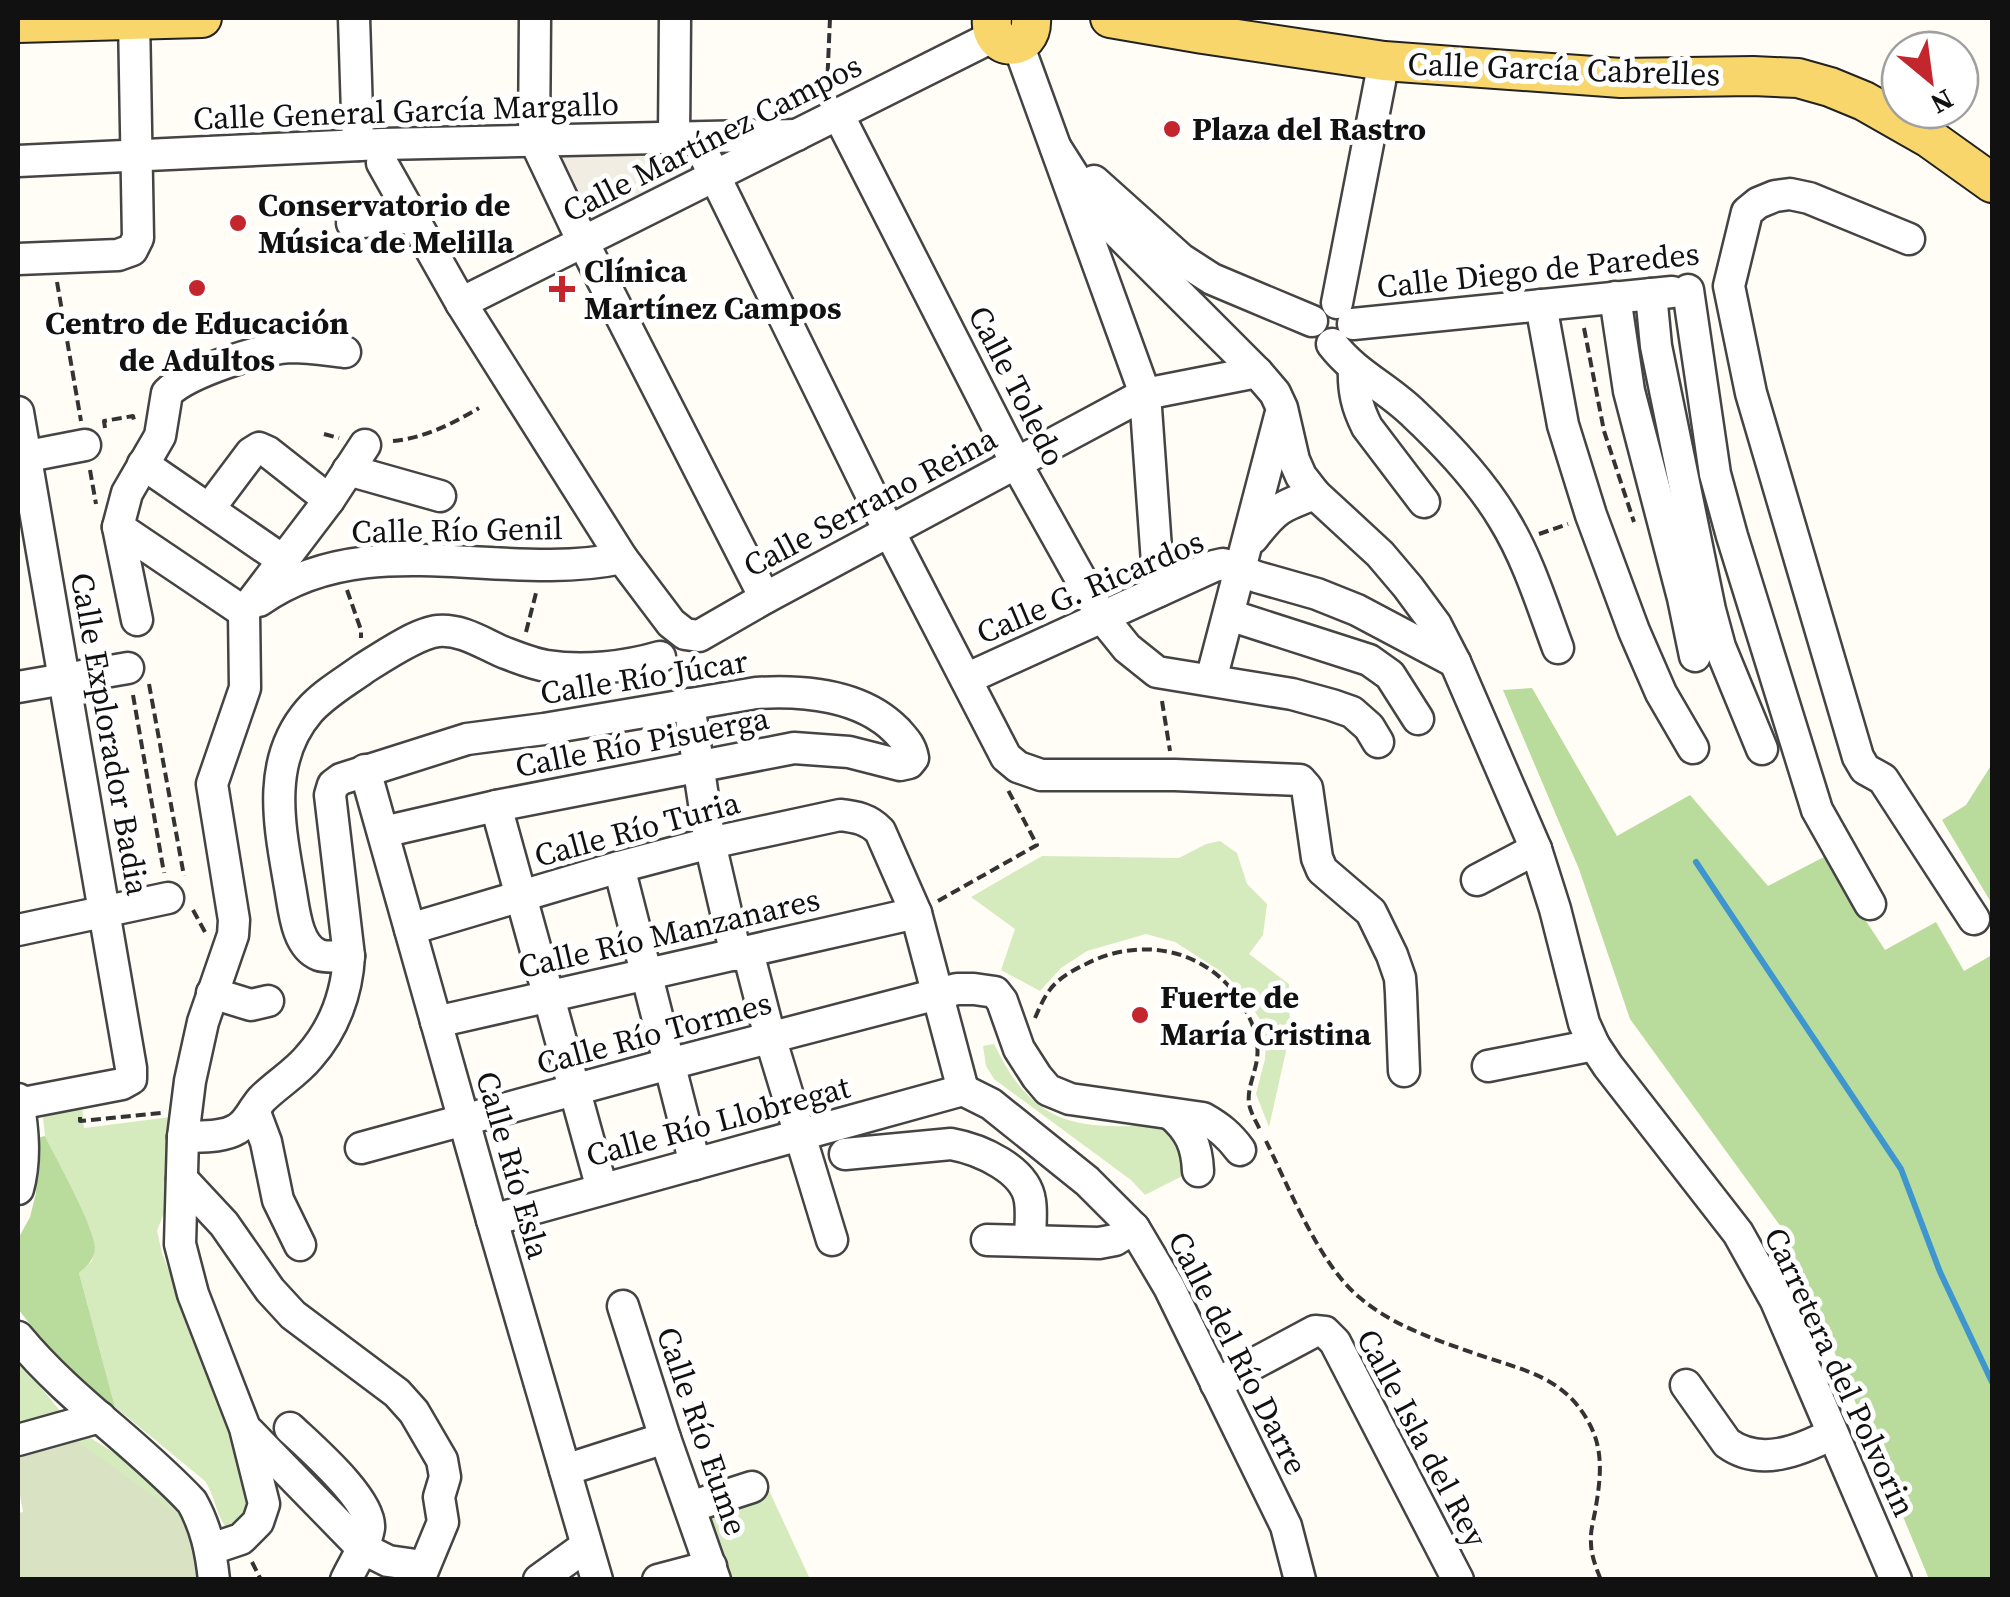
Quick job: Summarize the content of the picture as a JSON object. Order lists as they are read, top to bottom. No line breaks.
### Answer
{"streets":{"main road":["Calle García Cabrelles"],"street":["Calle General García Margallo","Calle Martínez Campos","Calle Diego de Paredes","Calle Toledo","Calle Serrano Reina","Calle Río Genil","Calle G. Ricardos","Calle Río Júcar","Calle Explorador Badia","Calle Río Pisuerga","Calle Río Turia","Calle Río Manzanares","Calle Río Tormes","Calle Río Llobregat","Calle Río Esla","Calle del Río Darre","Carretera del Polvorin","Calle Río Eume","Calle Isla del Rey"]},"crossings":[["Calle General García Margallo","Calle Martínez Campos"],["Calle Martínez Campos","Calle Toledo"],["Calle Diego de Paredes","Carretera del Polvorin"],["Calle Toledo","Calle Serrano Reina"],["Calle Toledo","Calle G. Ricardos"],["Calle Serrano Reina","Calle Río Genil"],["Calle Serrano Reina","Carretera del Polvorin"],["Calle Río Júcar","Calle Río Pisuerga"],["Calle Río Júcar","Calle Río Esla"],["Calle Río Pisuerga","Calle Río Esla"],["Calle Río Turia","Calle Río Manzanares"],["Calle Río Turia","Calle Río Esla"],["Calle Río Manzanares","Calle Río Esla"],["Calle Río Tormes","Calle Río Esla"],["Calle Río Llobregat","Calle Río Esla"],["Calle Río Llobregat","Calle del Río Darre"],["Calle del Río Darre","Calle Isla del Rey"]],"places":{"other":["Plaza del Rastro","Conservatorio de Música de Melilla","Centro de Educación de Adultos","Fuerte de María Cristina"],"health":["Clínica Martínez Campos"]},"north":"bottom right"}
